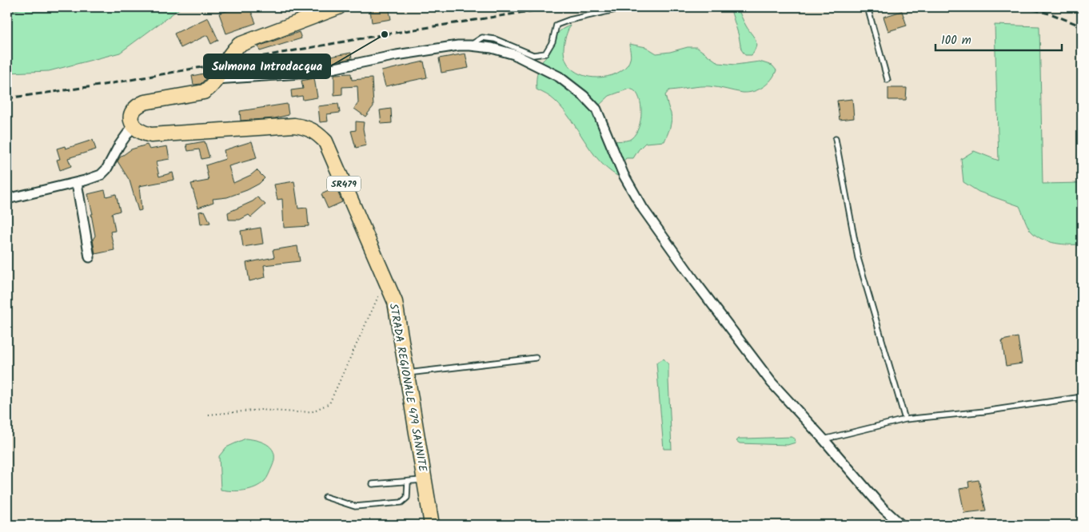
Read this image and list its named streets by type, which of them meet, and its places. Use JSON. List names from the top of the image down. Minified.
{"streets":{"main road":["SR479","STRADA REGIONALE 479 SANNITE"]},"places":["Sulmona Introdacqua"],"scale_bar":"100 m"}
